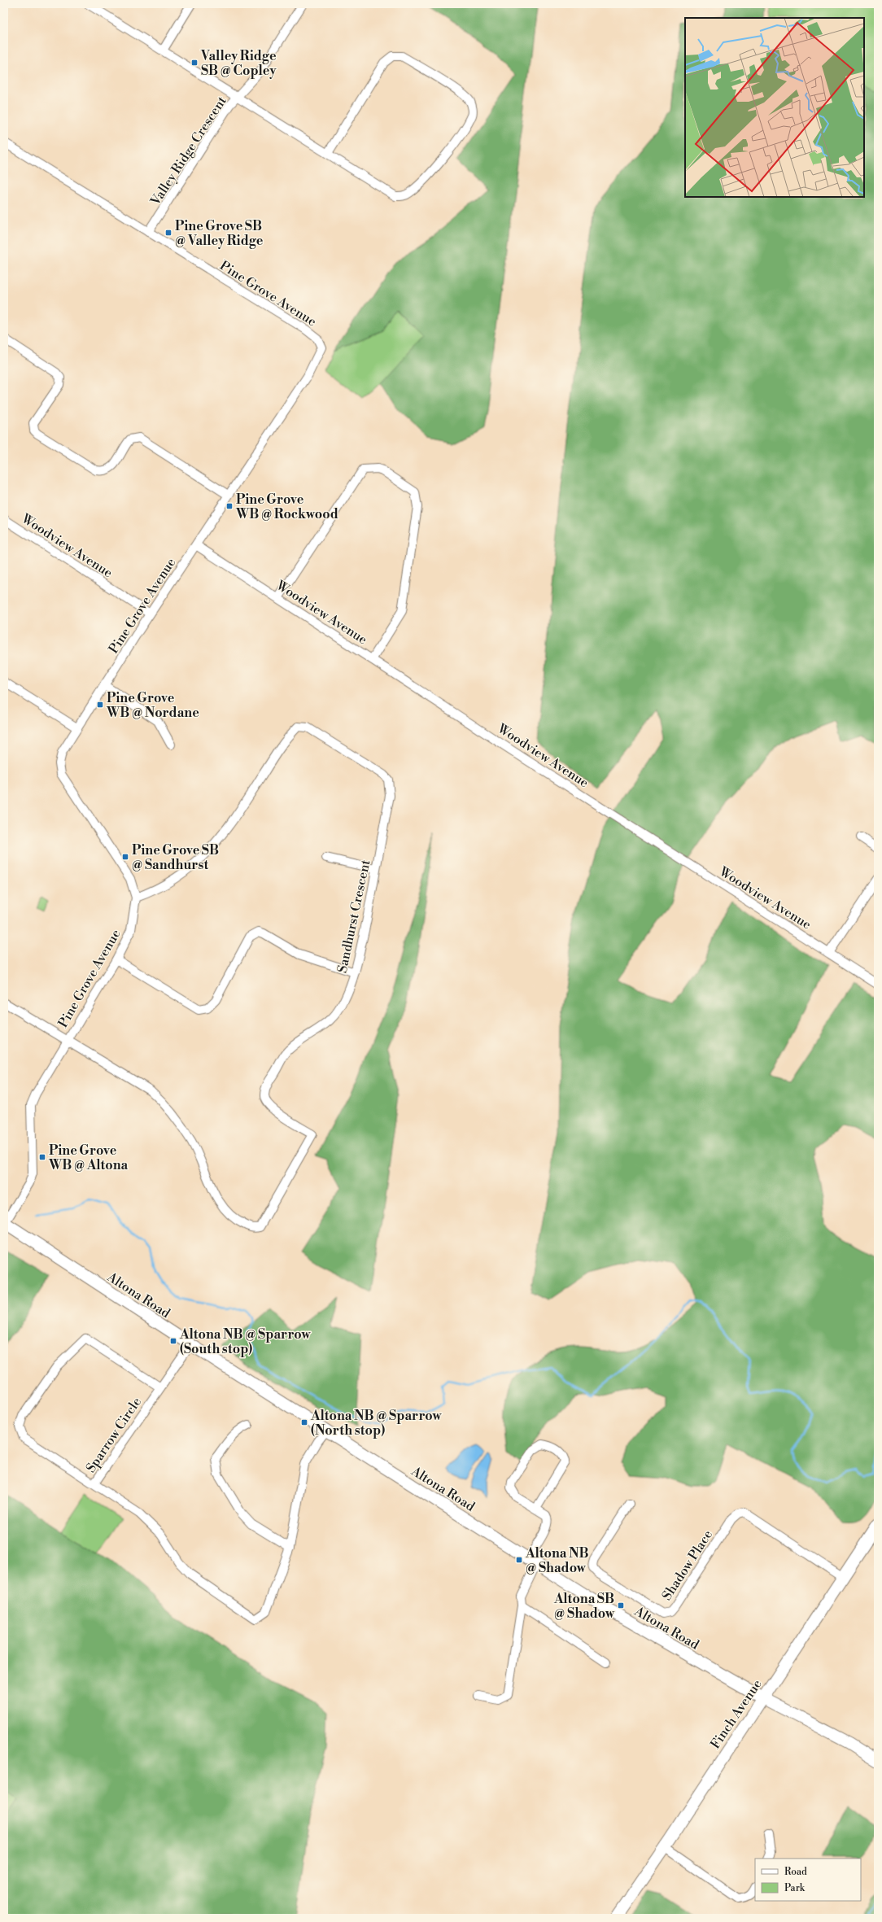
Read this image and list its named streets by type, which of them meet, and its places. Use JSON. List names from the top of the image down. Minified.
{"streets":{"main road":["Altona Road","Finch Avenue"],"street":["Valley Ridge Crescent","Pine Grove Avenue","Woodview Avenue","Sandhurst Crescent","Sparrow Circle","Shadow Place"]},"crossings":[["Valley Ridge Crescent","Pine Grove Avenue"],["Pine Grove Avenue","Woodview Avenue"],["Pine Grove Avenue","Sandhurst Crescent"],["Pine Grove Avenue","Altona Road"],["Altona Road","Sparrow Circle"],["Altona Road","Finch Avenue"],["Shadow Place","Finch Avenue"]],"places":{"transit":["Valley Ridge SB @ Copley","Pine Grove SB @ Valley Ridge","Pine Grove WB @ Rockwood","Pine Grove WB @ Nordane","Pine Grove SB @ Sandhurst","Pine Grove WB @ Altona","Altona NB @ Sparrow (South stop)","Altona NB @ Sparrow (North stop)","Altona NB @ Shadow","Altona SB @ Shadow"]},"legend":["Road","Park"]}
